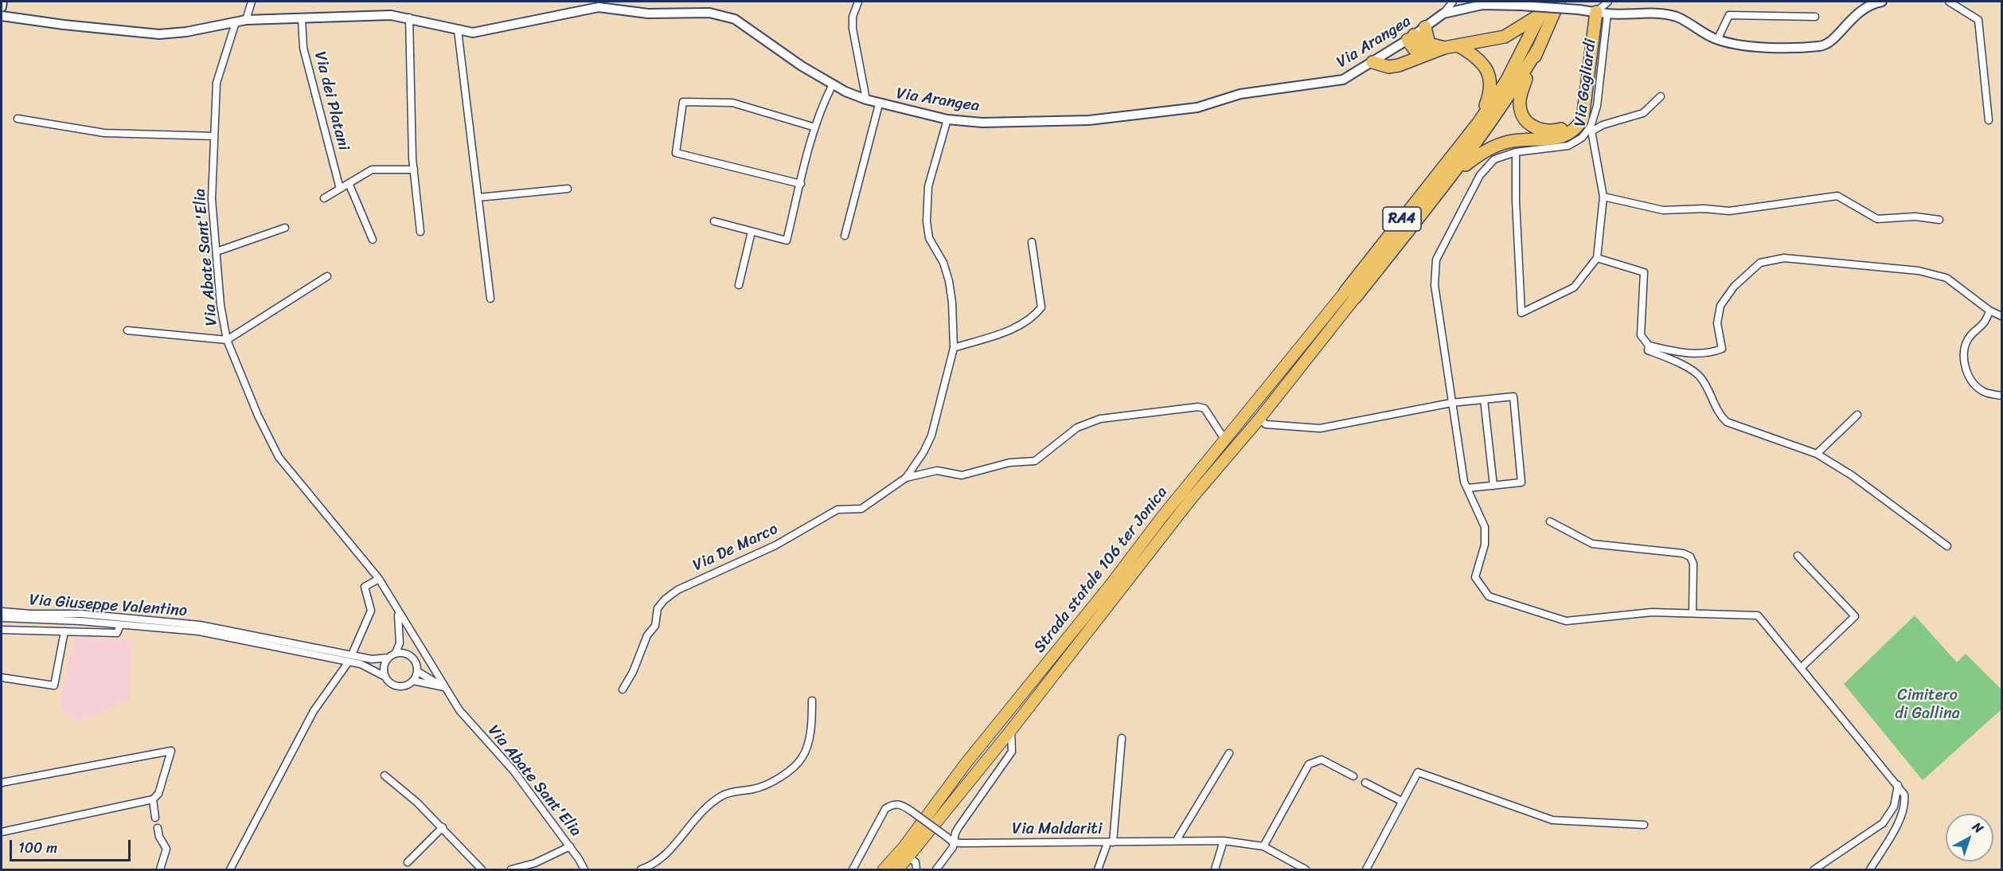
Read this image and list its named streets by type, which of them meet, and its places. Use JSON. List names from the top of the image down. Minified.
{"streets":{"highway":["RA4"],"main road":["Strada statale 106 ter Jonica"],"street":["Via Arangea","Via Gagliardi","Via dei Platani","Via Abate Sant'Elia","Via De Marco","Via Giuseppe Valentino","Via Maldariti"]},"crossings":[["Via Arangea","Via Gagliardi"],["Via Arangea","Via dei Platani"],["Via Arangea","Via Abate Sant'Elia"],["RA4","Strada statale 106 ter Jonica"],["Via Abate Sant'Elia","Via Giuseppe Valentino"]],"parks":["Cimitero di Gallina"],"scale_bar":"100 m","north":"top right"}
